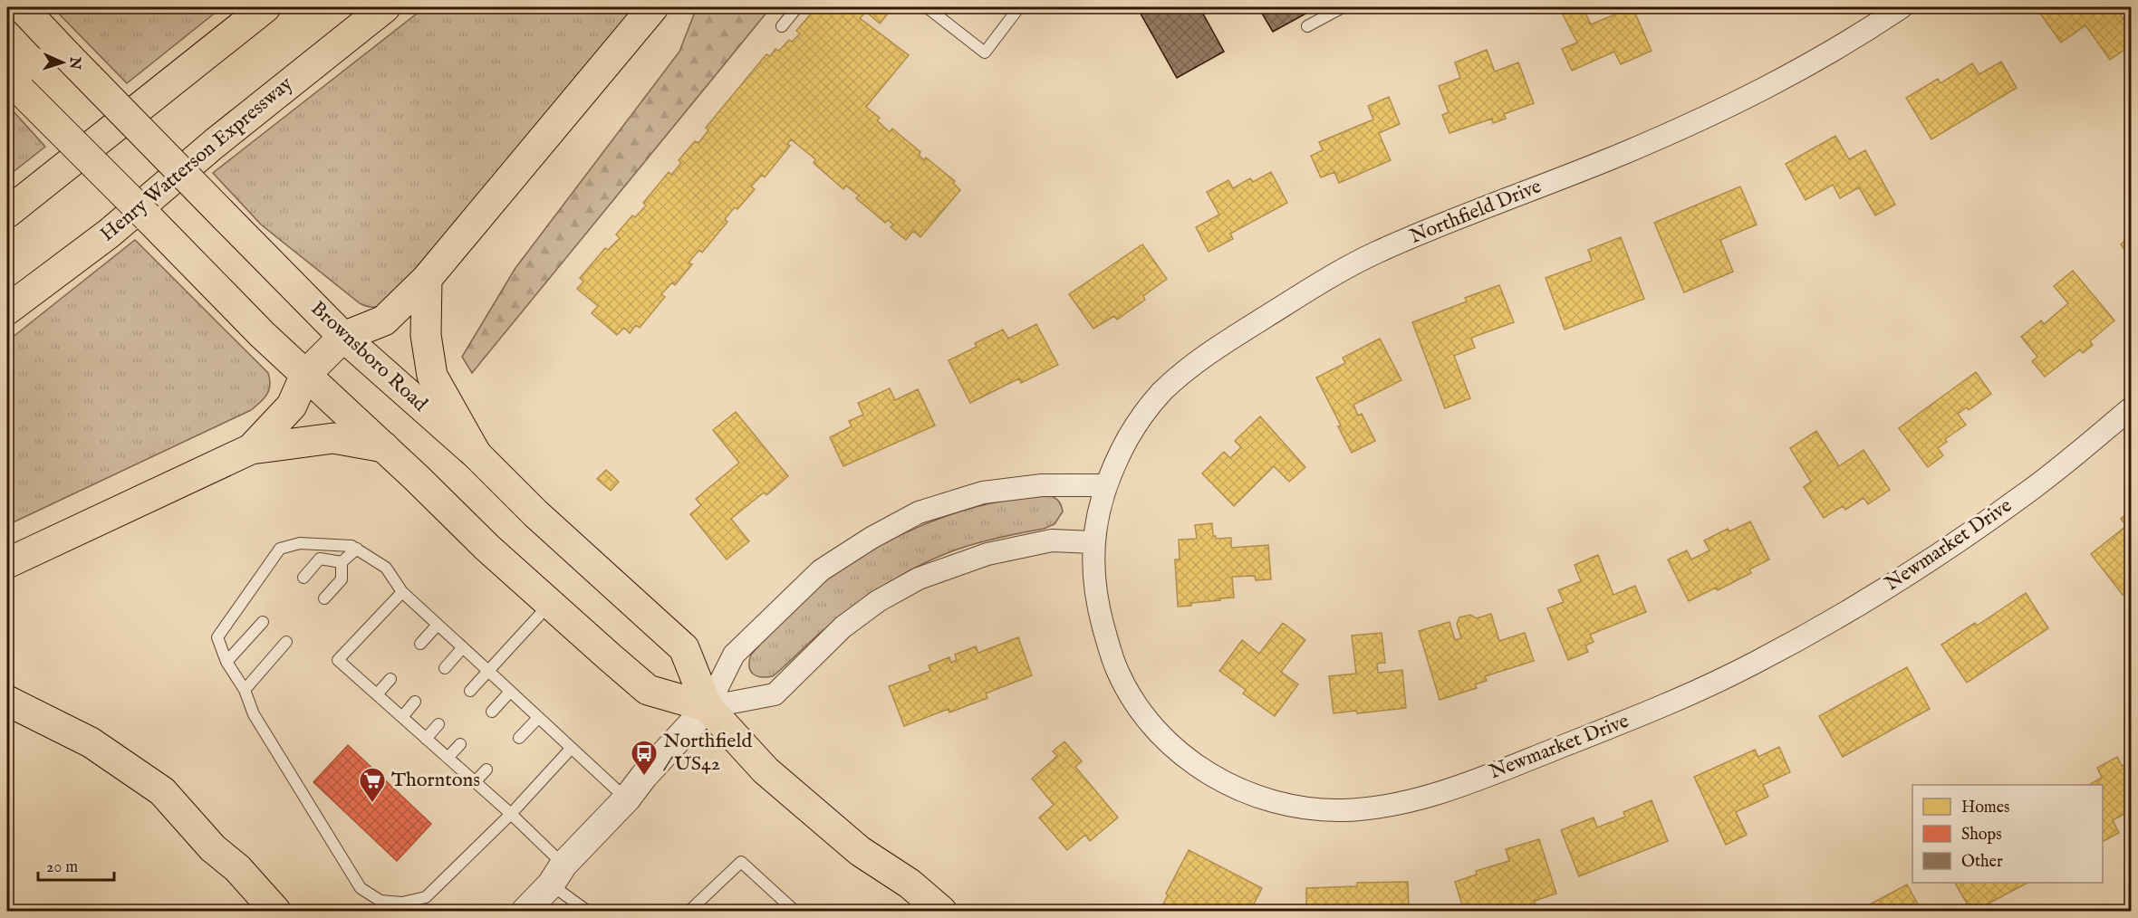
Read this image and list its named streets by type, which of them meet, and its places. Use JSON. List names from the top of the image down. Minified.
{"streets":{"main road":["Henry Watterson Expressway","Brownsboro Road"],"street":["Northfield Drive","Newmarket Drive"]},"crossings":[["Northfield Drive","Newmarket Drive"]],"places":{"bus stop":["Northfield / US42"],"supermarket":["Thorntons"]},"legend":["Homes","Shops","Other"],"scale_bar":"20 m","north":"right"}
